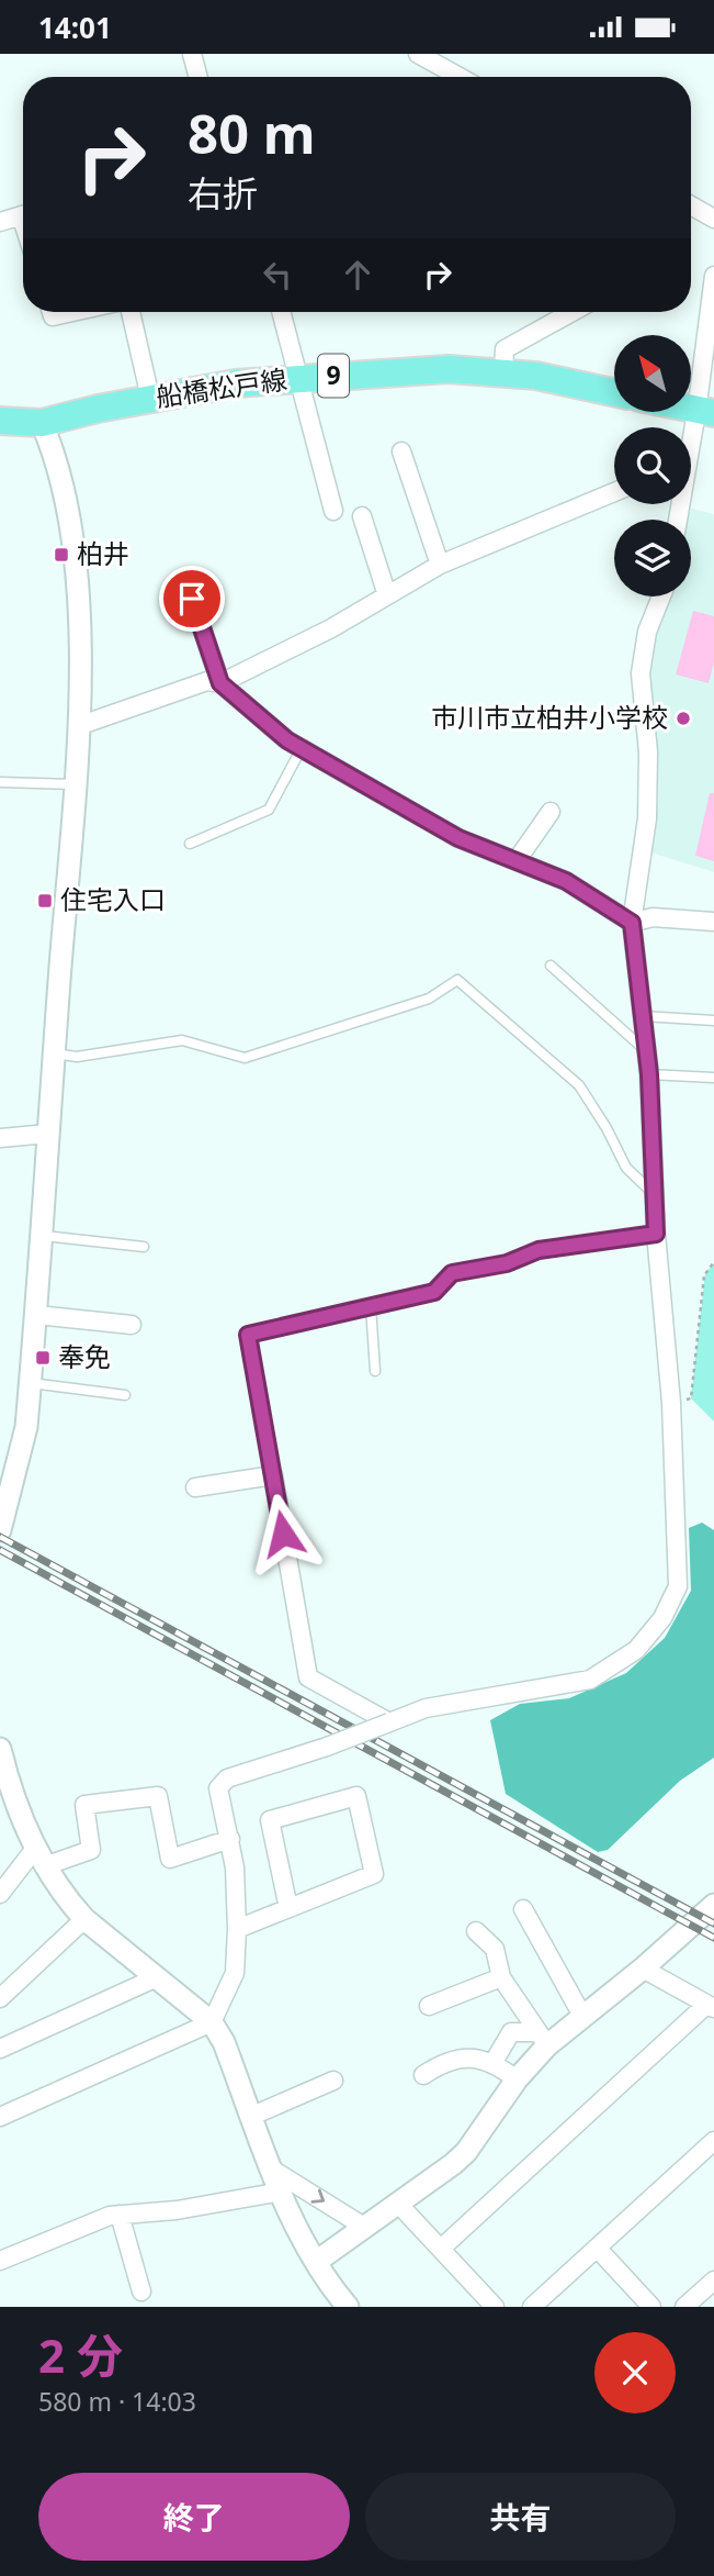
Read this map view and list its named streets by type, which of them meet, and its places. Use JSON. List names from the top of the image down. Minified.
{"streets":{"main road":["9","船橋松戸線"]},"places":{"transit":["柏井","住宅入口","奉免"],"other":["市川市立柏井小学校"]},"north":"top left","page":{"status":"14:01","turn":["80 m","右折"],"heading":["2 分","580 m · 14:03"],"buttons":["終了","共有"]}}
